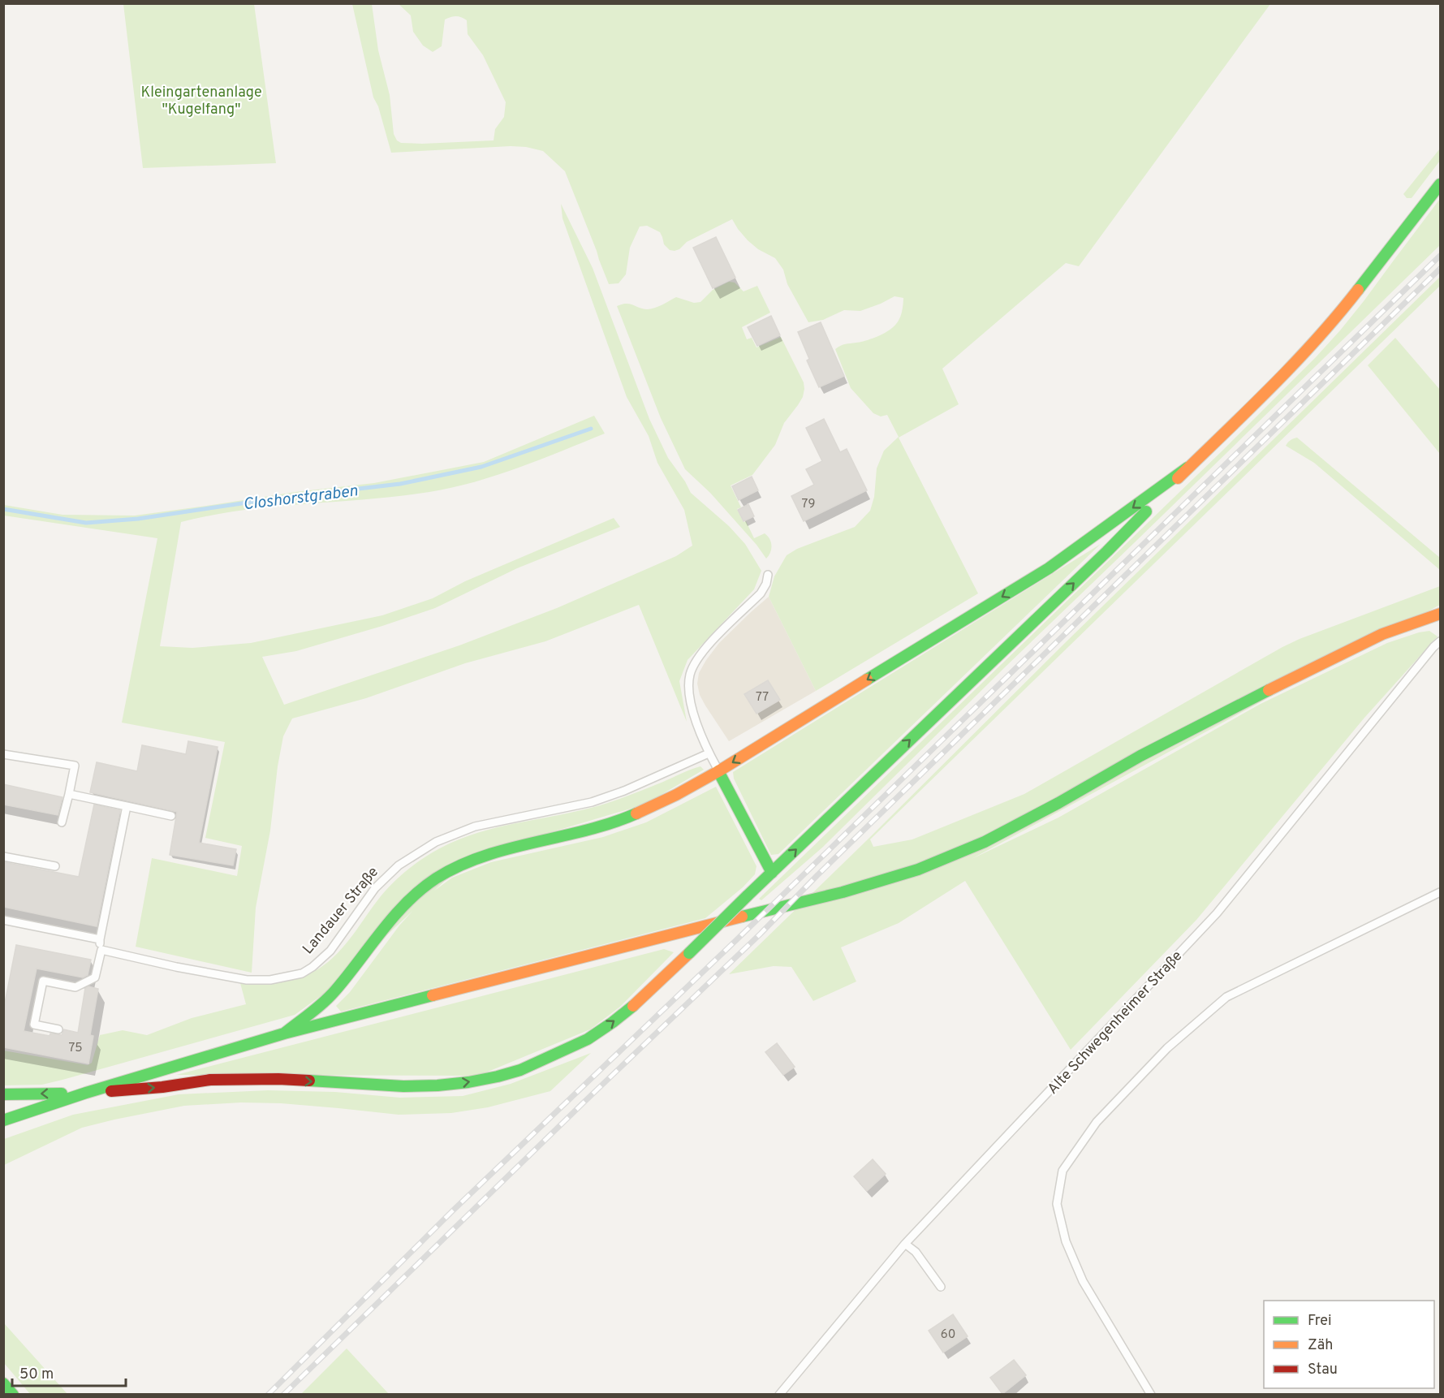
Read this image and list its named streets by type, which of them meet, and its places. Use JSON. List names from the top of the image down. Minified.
{"streets":{"lane":["Landauer Straße","Alte Schwegenheimer Straße"]},"water":["Closhorstgraben"],"parks":["Kleingartenanlage \"Kugelfang\""],"house_numbers":["79","77","75","60"],"legend":["Frei","Zäh","Stau"],"scale_bar":"50 m"}
